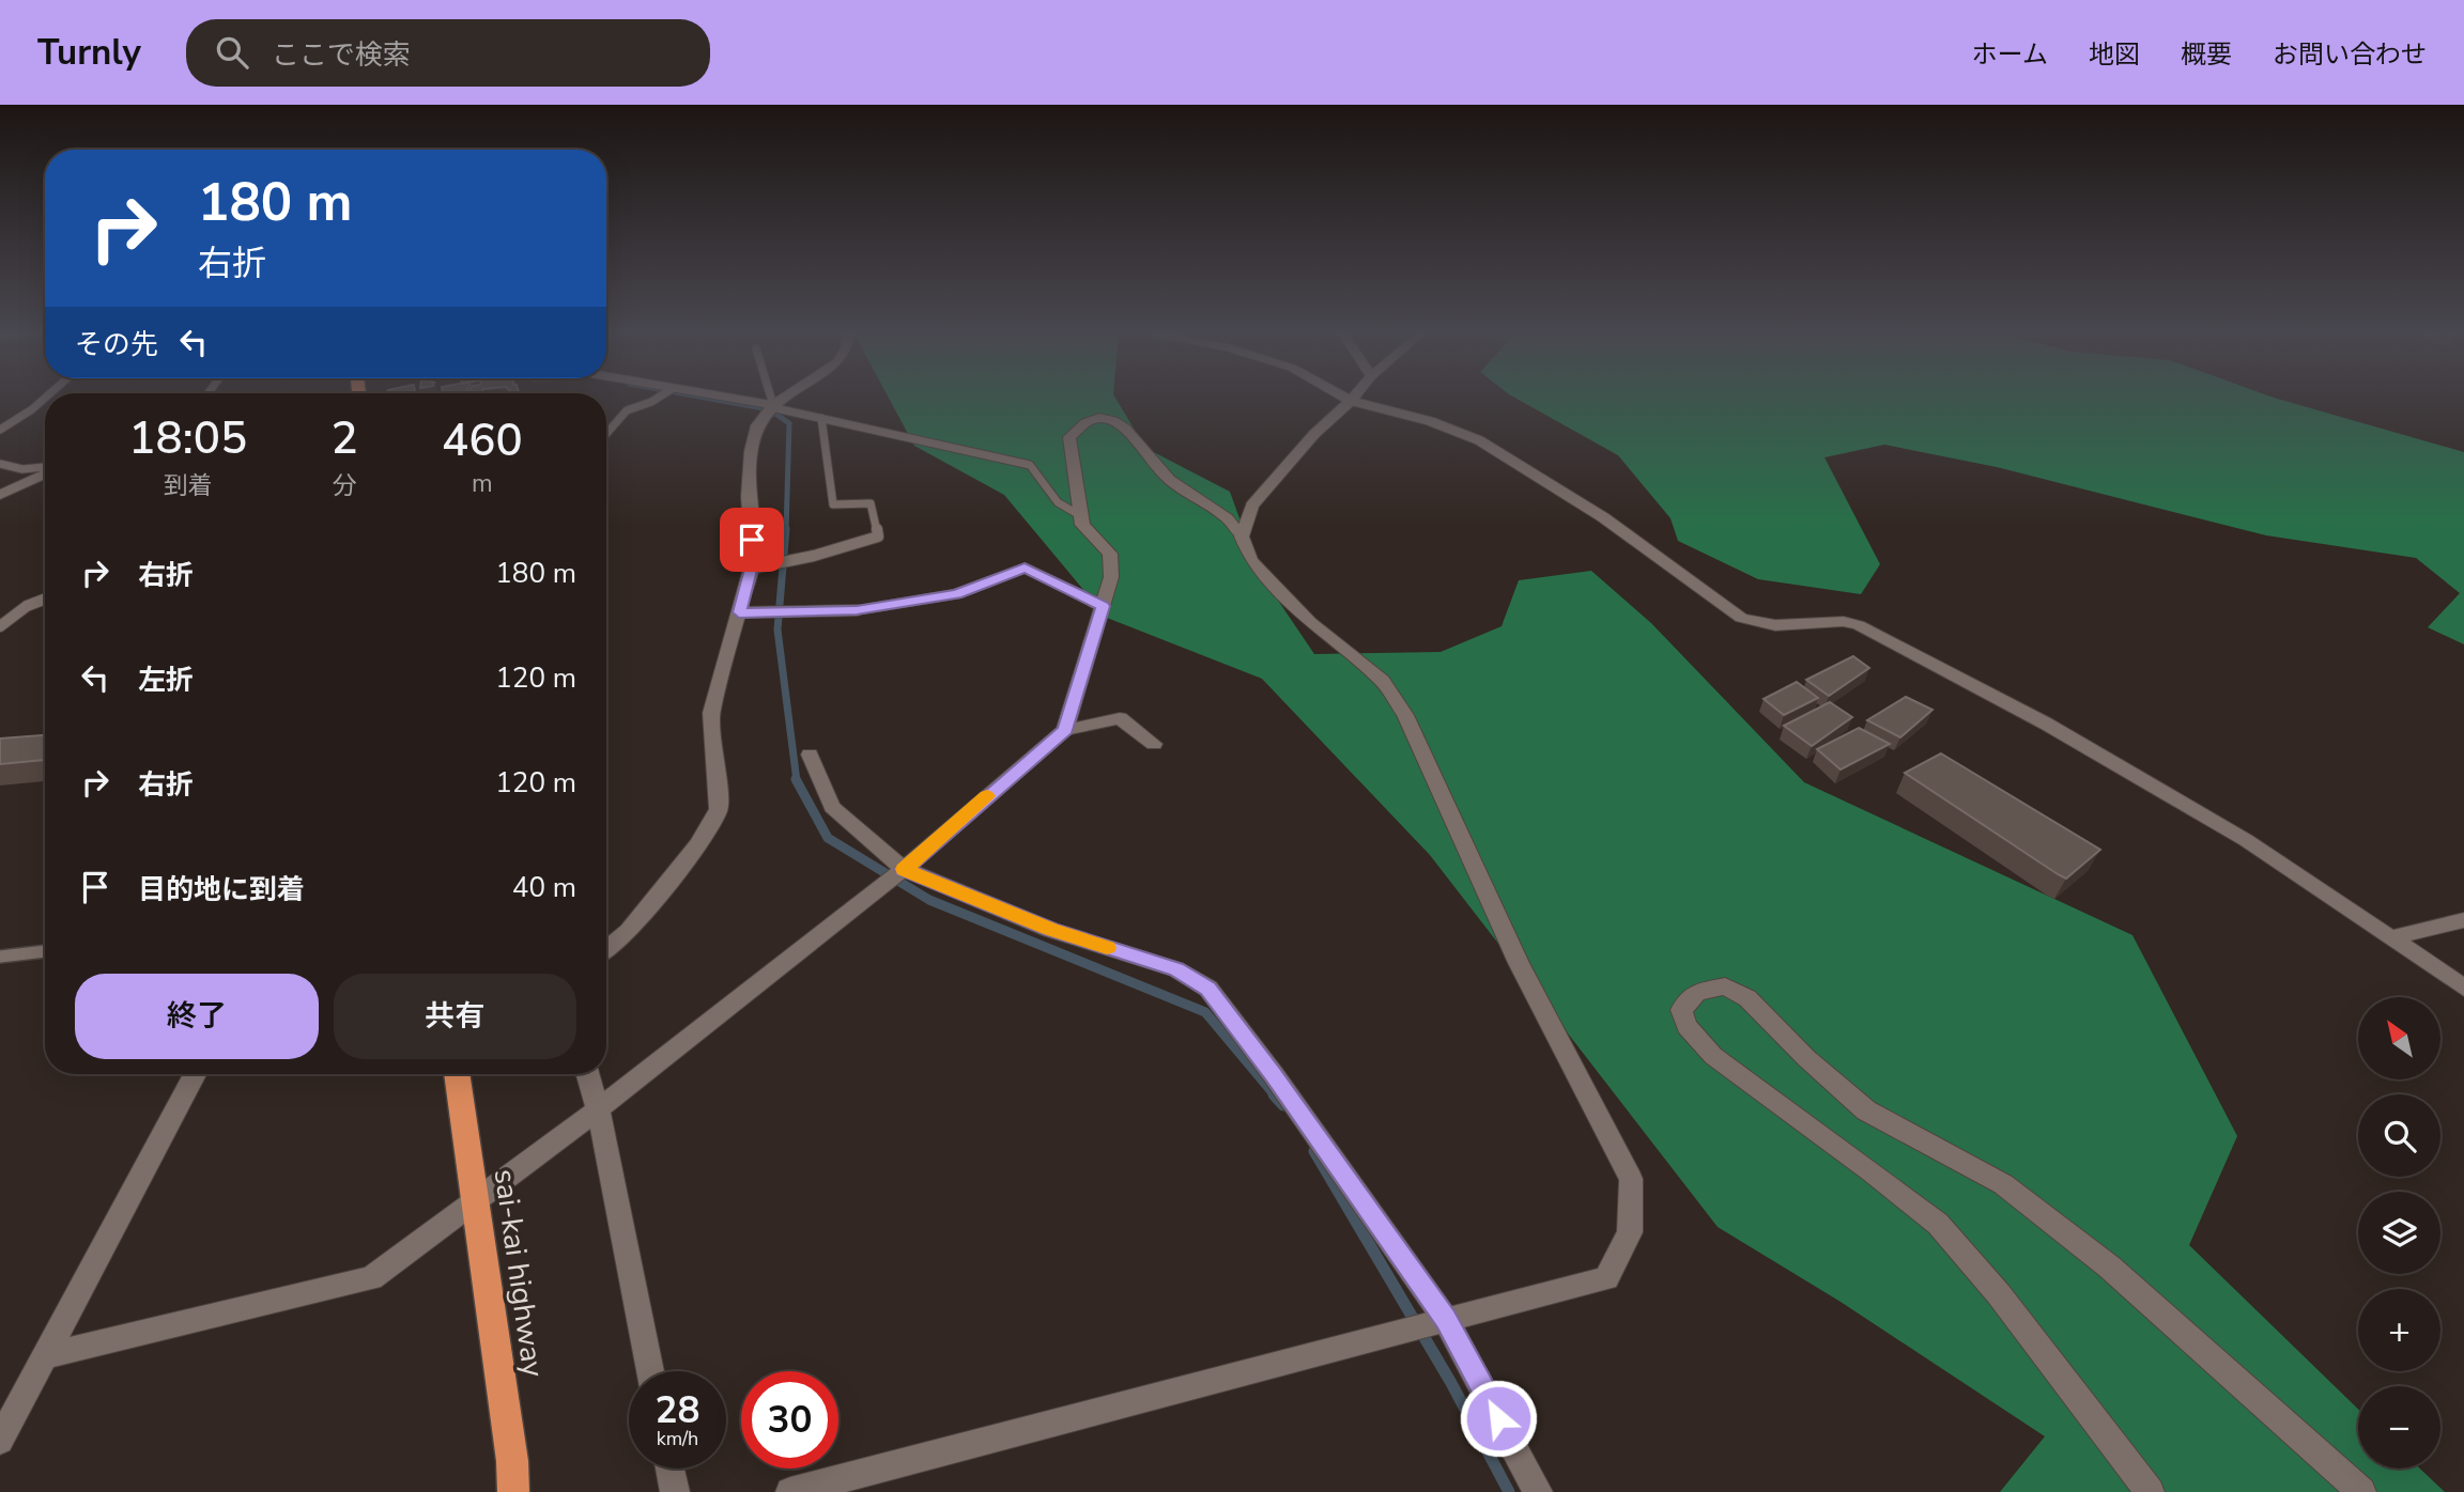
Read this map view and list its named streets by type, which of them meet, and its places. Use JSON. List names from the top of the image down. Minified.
{"streets":{"highway":["sai-kai highway"]},"north":"top left","page":{"header":"Turnly","search":"ここで検索","nav":["ホーム","地図","概要","お問い合わせ"],"turn":["180 m","右折"],"then":"その先","eta":["18:05","到着","2","分","460","m"],"list":[{"name":"右折","value":"180 m"},{"name":"左折","value":"120 m"},{"name":"右折","value":"120 m"},{"name":"目的地に到着","value":"40 m"}],"buttons":["終了","共有"],"map_buttons":["+","−"],"speed":"28 km/h","limit":"30"}}
